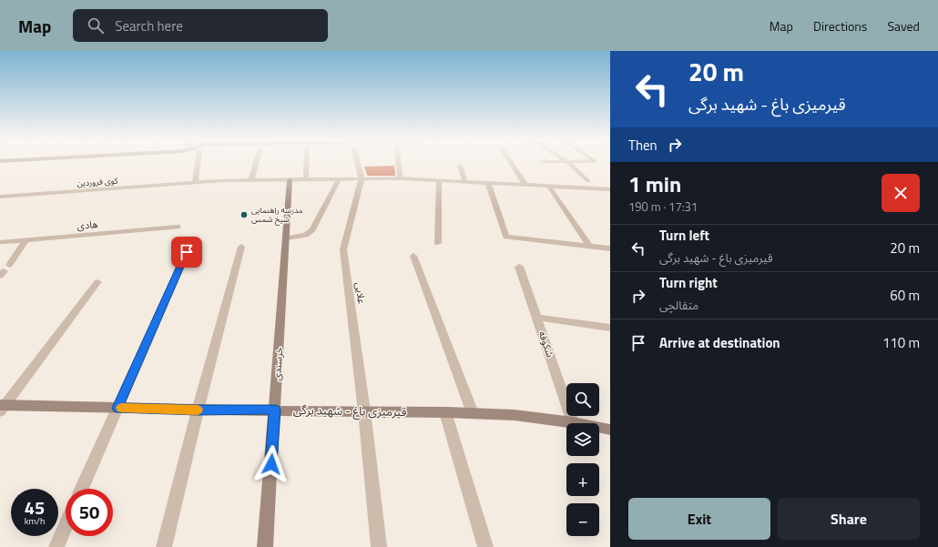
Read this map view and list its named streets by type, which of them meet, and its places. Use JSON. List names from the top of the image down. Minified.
{"streets":{"street":["کوی فروردین","هادی","علایی","شکوفه","خرسندی","قیرمیزی باغ - شهید برگی"]},"crossings":[["کوی فروردین","علایی"],["کوی فروردین","خرسندی"],["علایی","قیرمیزی باغ - شهید برگی"],["شکوفه","قیرمیزی باغ - شهید برگی"],["خرسندی","قیرمیزی باغ - شهید برگی"]],"places":["مدرسه راهنمایی شیخ شمس"],"page":{"header":"Map","search":"Search here","nav":["Map","Directions","Saved"],"turn":["20 m","قیرمیزی باغ - شهید برگی"],"then":"Then","heading":["1 min","190 m · 17:31"],"list":[{"name":"Turn left","note":"قیرمیزی باغ - شهید برگی","value":"20 m"},{"name":"Turn right","note":"متقالچی","value":"60 m"},{"name":"Arrive at destination","value":"110 m"}],"map_buttons":["+","−"],"speed":"45 km/h","limit":"50","buttons":["Exit","Share"]}}
